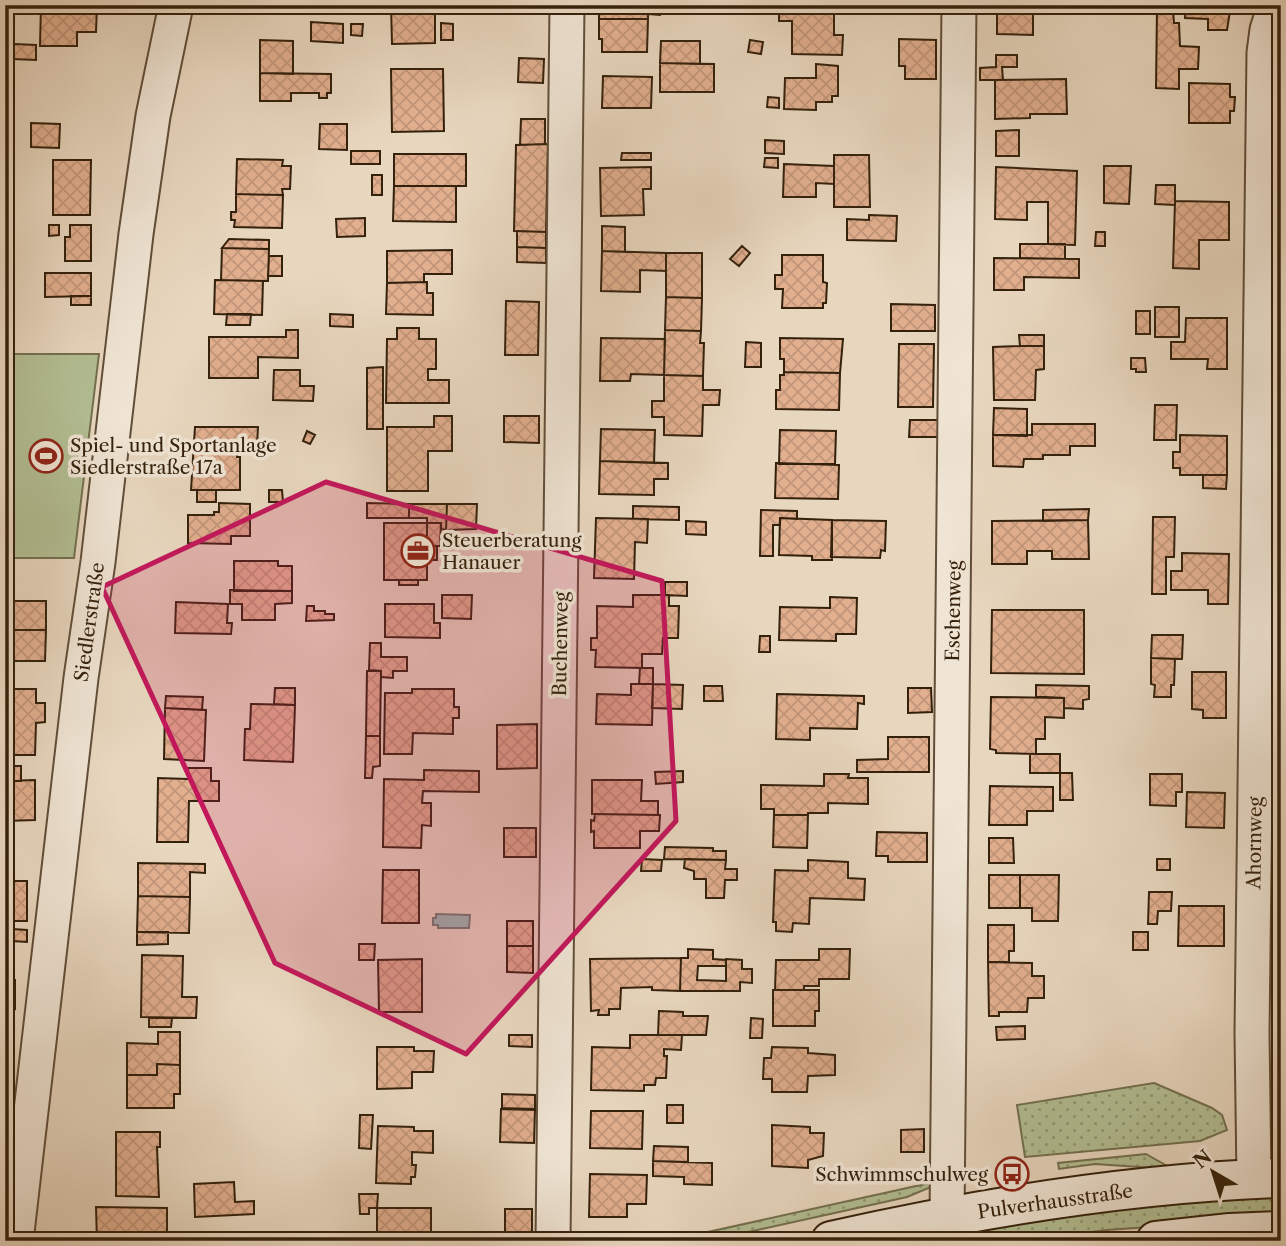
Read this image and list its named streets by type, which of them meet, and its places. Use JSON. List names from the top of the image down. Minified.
{"streets":{"main road":["Pulverhausstraße"],"street":["Eschenweg","Siedlerstraße","Buchenweg","Ahornweg"]},"crossings":[["Eschenweg","Pulverhausstraße"],["Ahornweg","Pulverhausstraße"]],"places":{"sports":["Spiel- und Sportanlage Siedlerstraße 17a"],"office":["Steuerberatung Hanauer"],"bus stop":["Schwimmschulweg"]},"north":"top left"}
